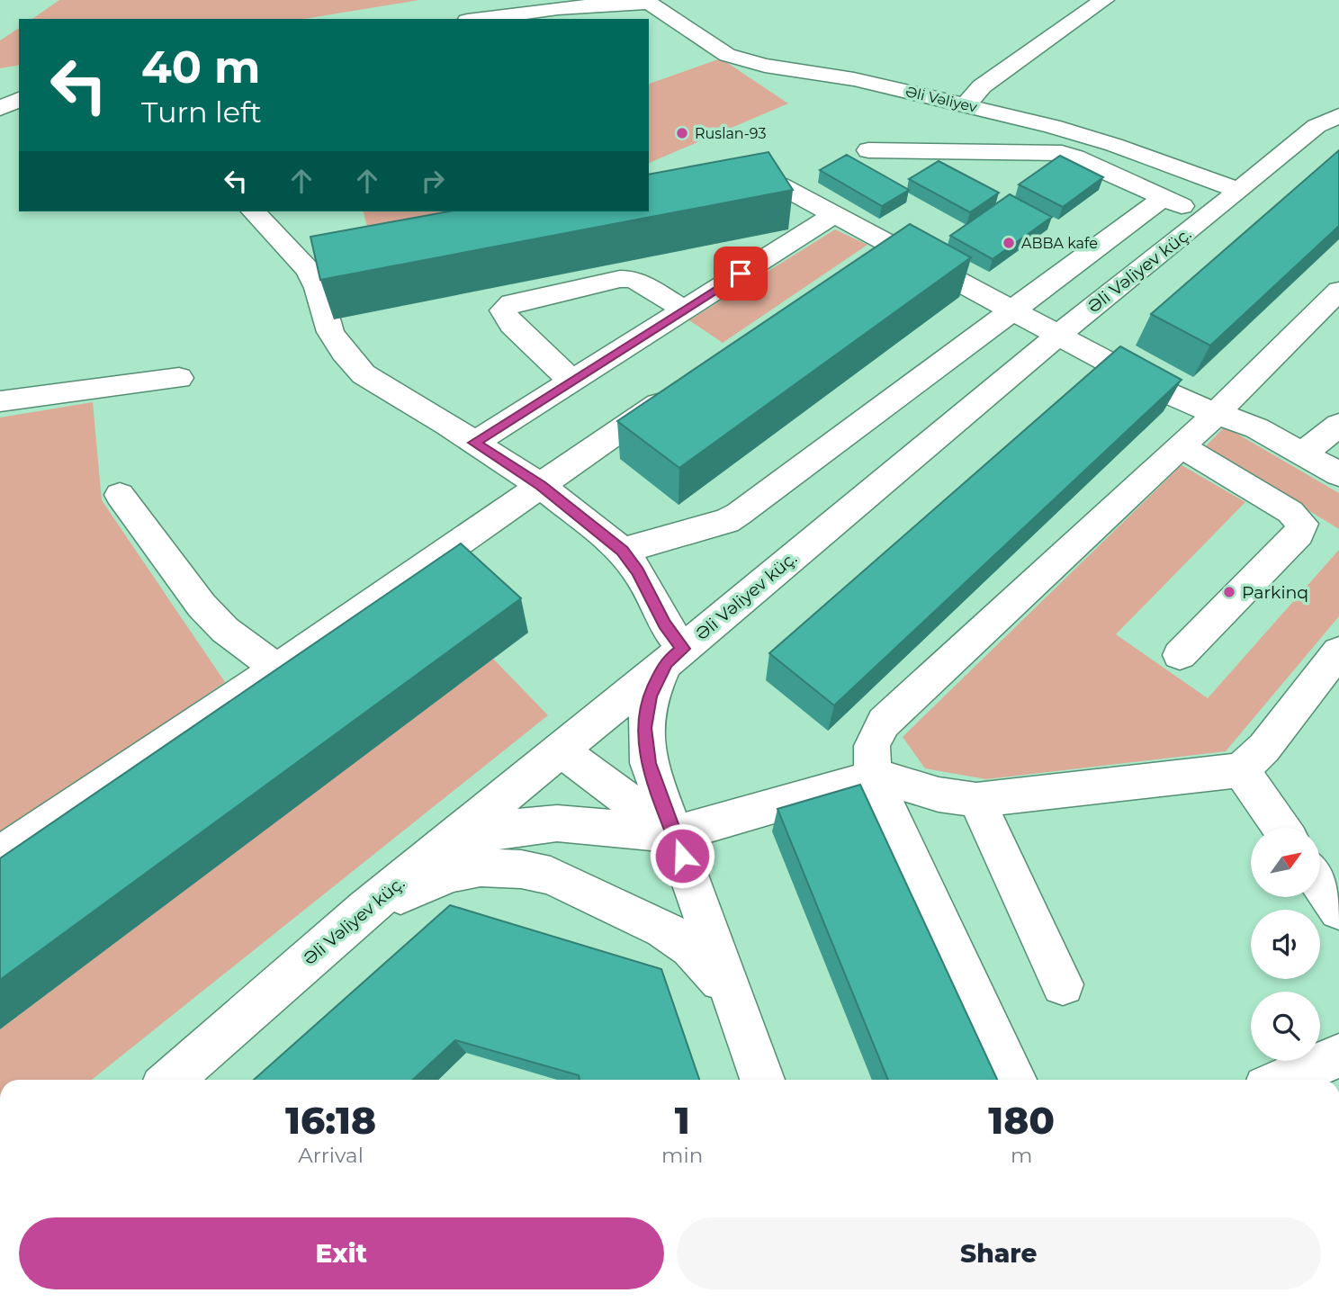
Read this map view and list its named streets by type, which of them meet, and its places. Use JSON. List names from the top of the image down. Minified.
{"streets":{"street":["Əli Vəliyev","Əli Vəliyev küç."]},"crossings":[["Əli Vəliyev","Əli Vəliyev küç."]],"places":["Ruslan-93","ABBA kafe","Parkinq"],"north":"top right","page":{"turn":["40 m","Turn left"],"eta":["16:18","Arrival","1","min","180","m"],"buttons":["Exit","Share"]}}
